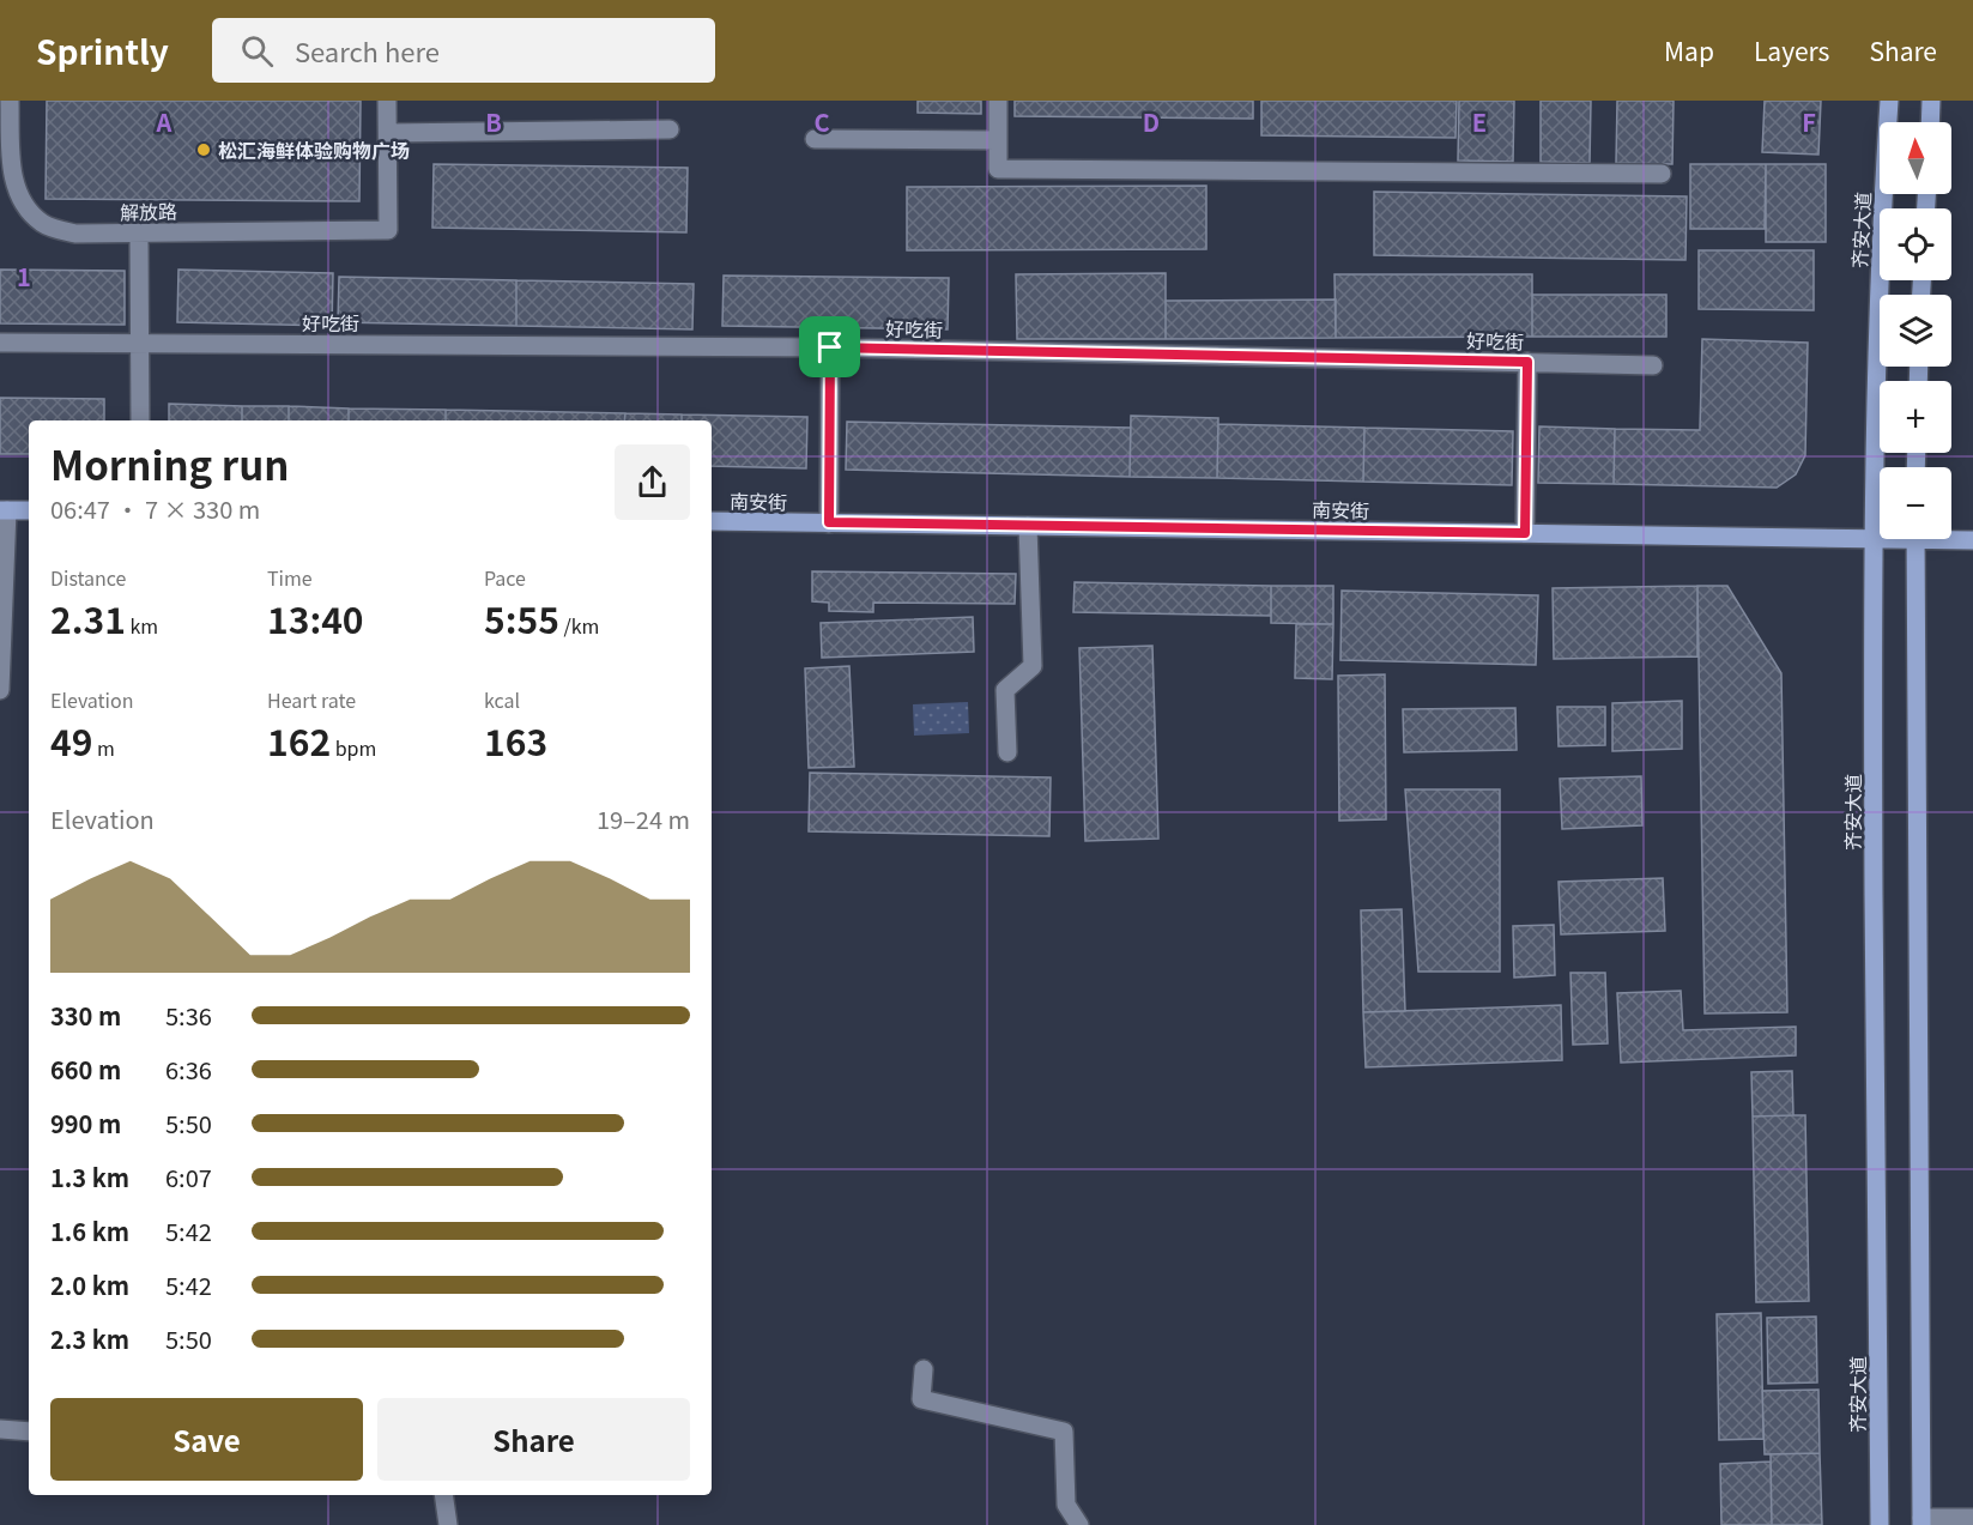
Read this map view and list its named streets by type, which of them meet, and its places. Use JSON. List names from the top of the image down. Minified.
{"streets":{"main road":["齐安大道","南安街"],"street":["解放路","好吃街"]},"crossings":[["齐安大道","南安街"]],"places":["松汇海鲜体验购物广场"],"north":"top","page":{"header":"Sprintly","search":"Search here","nav":["Map","Layers","Share"],"map_buttons":["+","−"],"heading":["Morning run","06:47 · 7 × 330 m"],"stats":[["Distance","2.31 km"],["Time","13:40"],["Pace","5:55 /km"],["Elevation","49 m"],["Heart rate","162 bpm"],["kcal","163"]],"chart":["Elevation","19–24 m"],"list":[{"name":"330 m","note":"5:36"},{"name":"660 m","note":"6:36"},{"name":"990 m","note":"5:50"},{"name":"1.3 km","note":"6:07"},{"name":"1.6 km","note":"5:42"},{"name":"2.0 km","note":"5:42"},{"name":"2.3 km","note":"5:50"}],"buttons":["Save","Share"]},"grid":{"columns":["A","B","C","D","E","F"],"rows":["1"]}}
